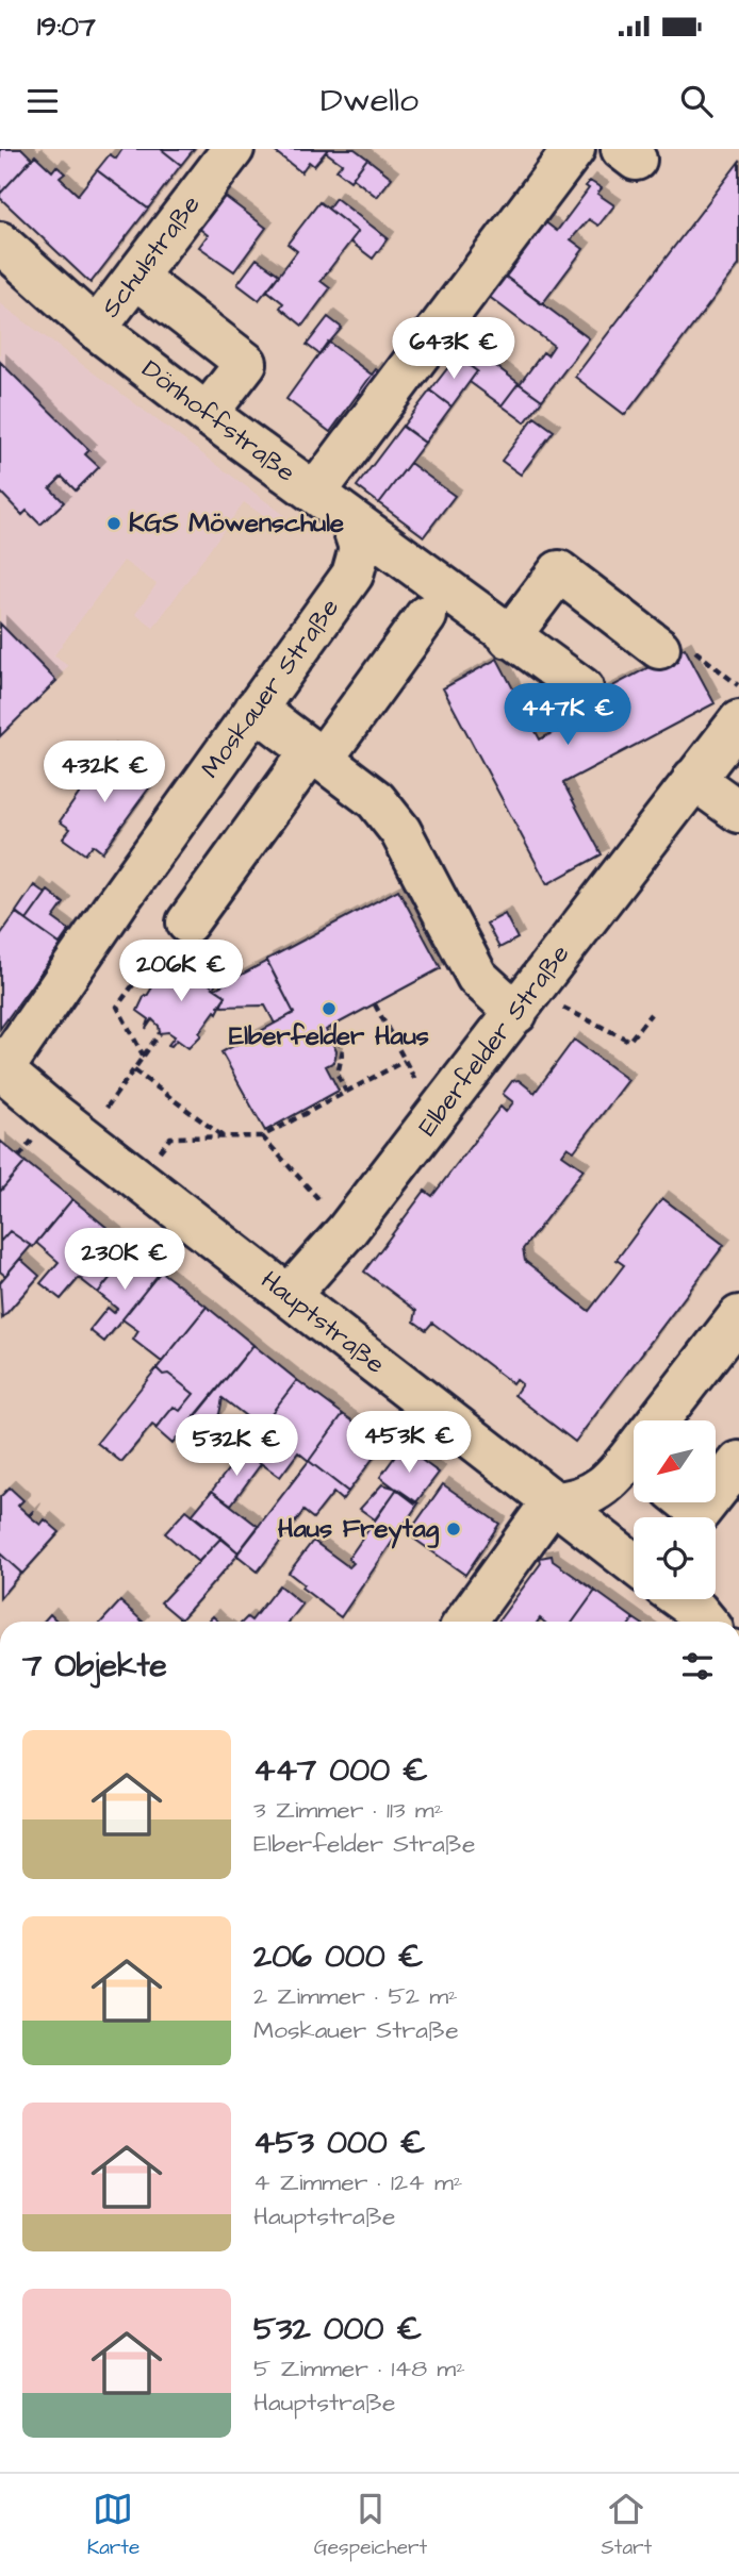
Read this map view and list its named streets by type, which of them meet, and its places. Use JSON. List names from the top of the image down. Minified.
{"streets":{"street":["Schulstraße","Dönhoffstraße","Moskauer Straße","Elberfelder Straße","Hauptstraße"]},"crossings":[["Schulstraße","Dönhoffstraße"],["Dönhoffstraße","Moskauer Straße"],["Moskauer Straße","Hauptstraße"],["Elberfelder Straße","Hauptstraße"]],"places":["KGS Möwenschule","Elberfelder Haus","Haus Freytag"],"north":"bottom left","page":{"status":"19:07","header":"Dwello","price":["643K €","447K €","432K €","206K €","230K €","453K €","532K €"],"heading":"7 Objekte","list":[{"name":"447 000 €","note":"3 Zimmer · 113 m² · Elberfelder Straße"},{"name":"206 000 €","note":"2 Zimmer · 52 m² · Moskauer Straße"},{"name":"453 000 €","note":"4 Zimmer · 124 m² · Hauptstraße"},{"name":"532 000 €","note":"5 Zimmer · 148 m² · Hauptstraße"}],"tabs":["Karte","Gespeichert","Start"]}}
